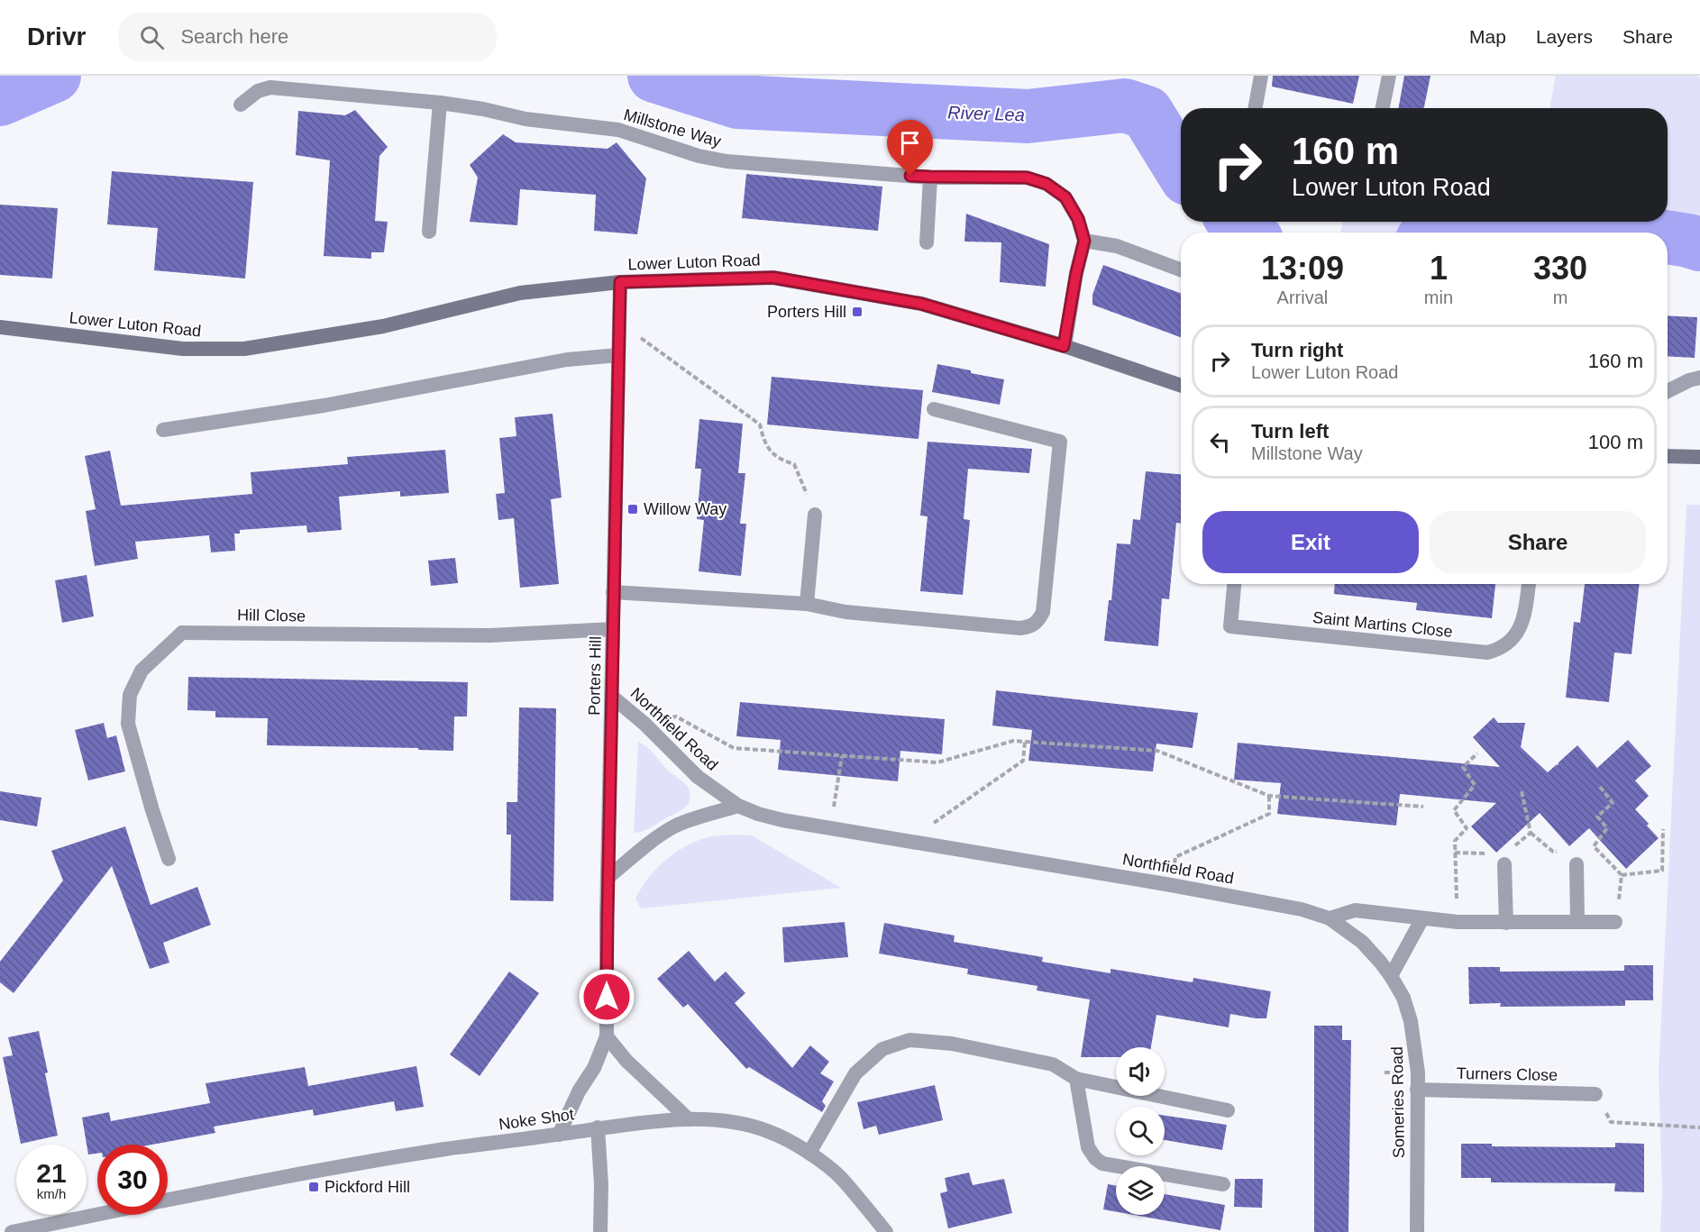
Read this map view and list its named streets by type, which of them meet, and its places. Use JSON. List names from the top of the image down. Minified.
{"streets":{"main road":["Lower Luton Road"],"street":["Millstone Way","Hill Close","Saint Martins Close","Porters Hill","Northfield Road","Turners Close","Someries Road","Noke Shot"]},"crossings":[["Lower Luton Road","Porters Hill"],["Hill Close","Porters Hill"],["Porters Hill","Northfield Road"],["Porters Hill","Noke Shot"],["Northfield Road","Someries Road"],["Turners Close","Someries Road"]],"water":["River Lea"],"places":{"transit":["Porters Hill","Willow Way","Pickford Hill"]},"page":{"header":"Drivr","search":"Search here","nav":["Map","Layers","Share"],"turn":["160 m","Lower Luton Road"],"eta":["13:09","Arrival","1","min","330","m"],"list":[{"name":"Turn right","note":"Lower Luton Road","value":"160 m"},{"name":"Turn left","note":"Millstone Way","value":"100 m"}],"buttons":["Exit","Share"],"speed":"21 km/h","limit":"30"}}
